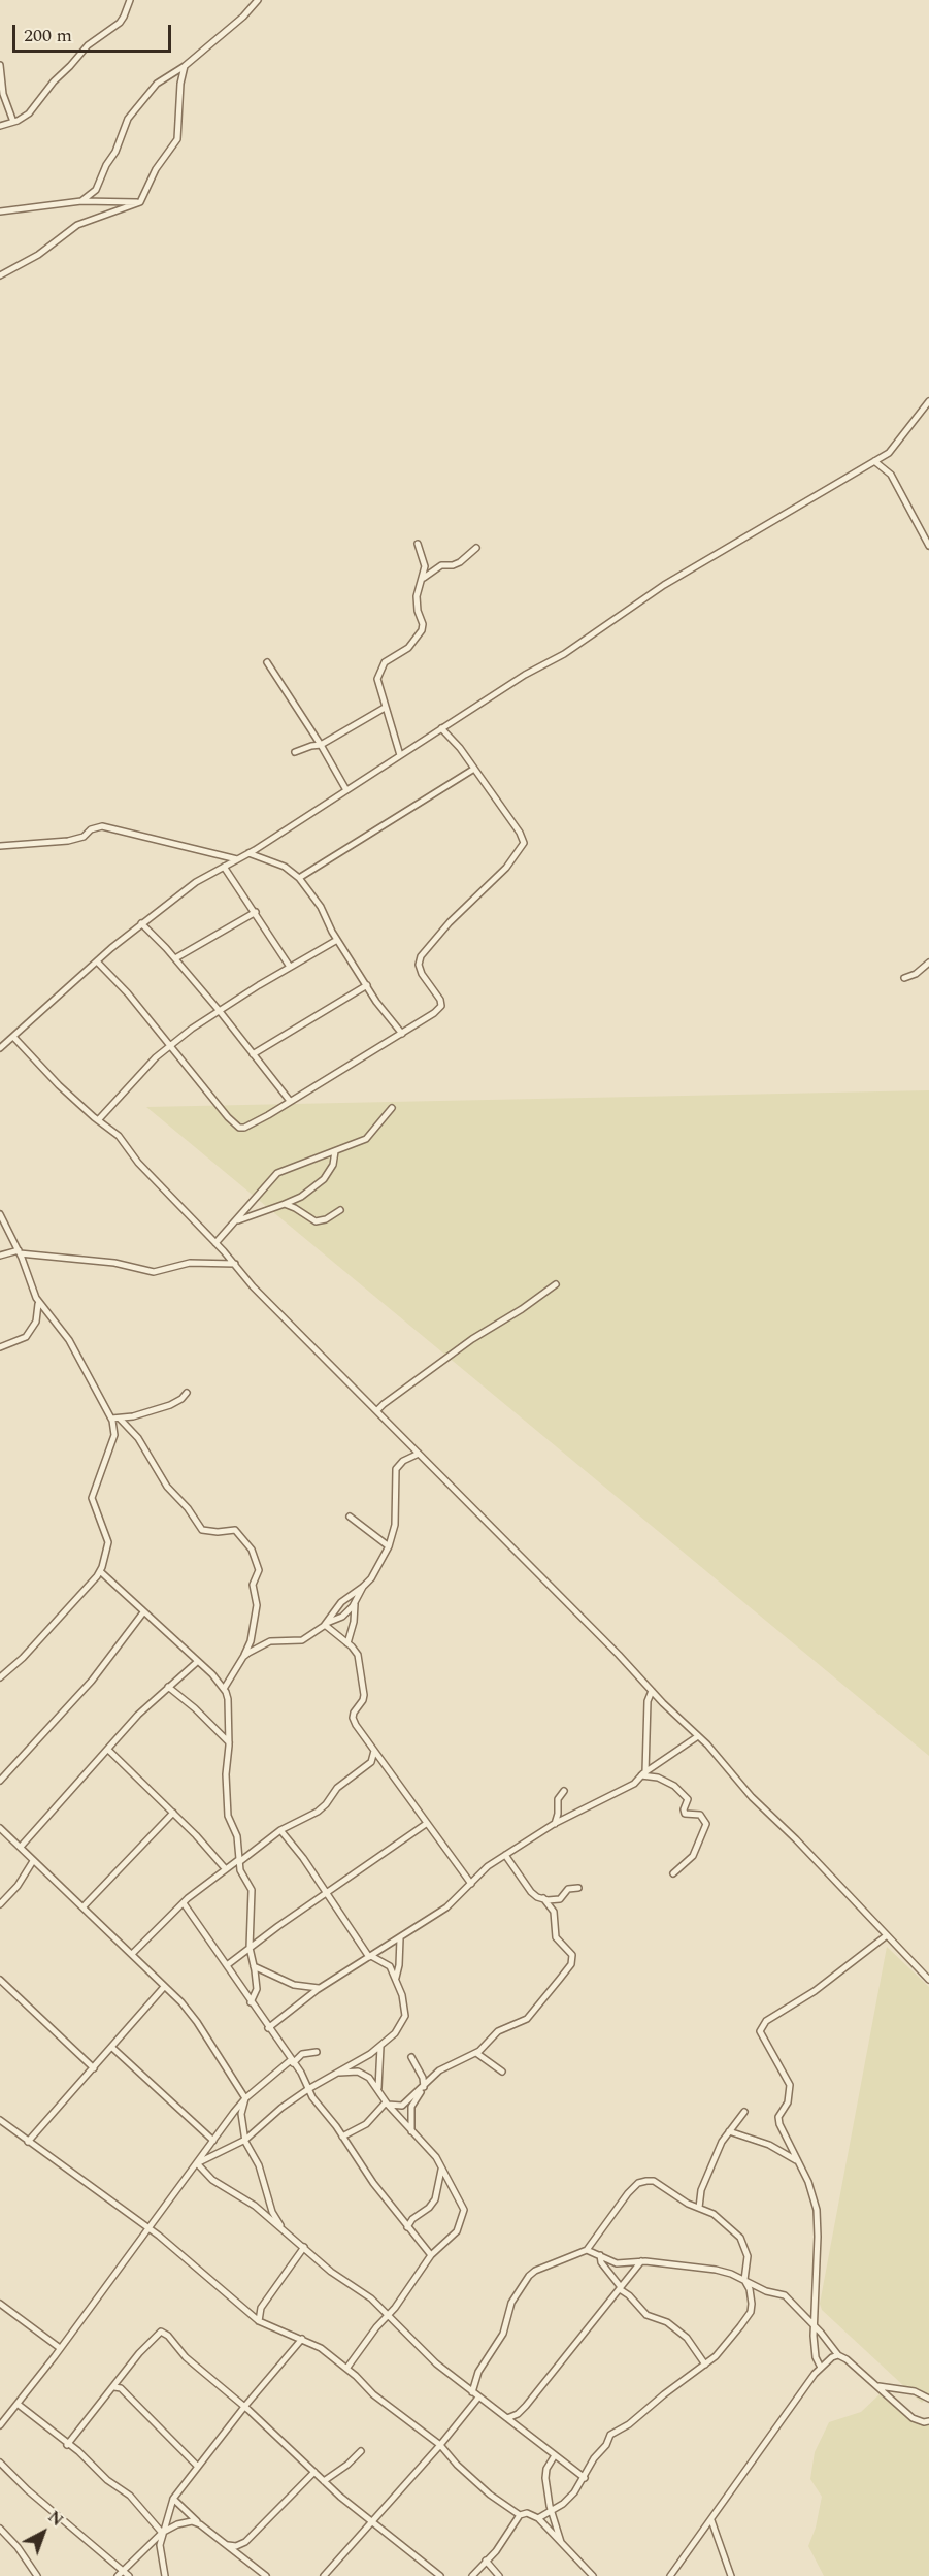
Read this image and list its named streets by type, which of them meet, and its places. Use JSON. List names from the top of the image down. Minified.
{"scale_bar":"200 m","north":"top right"}
